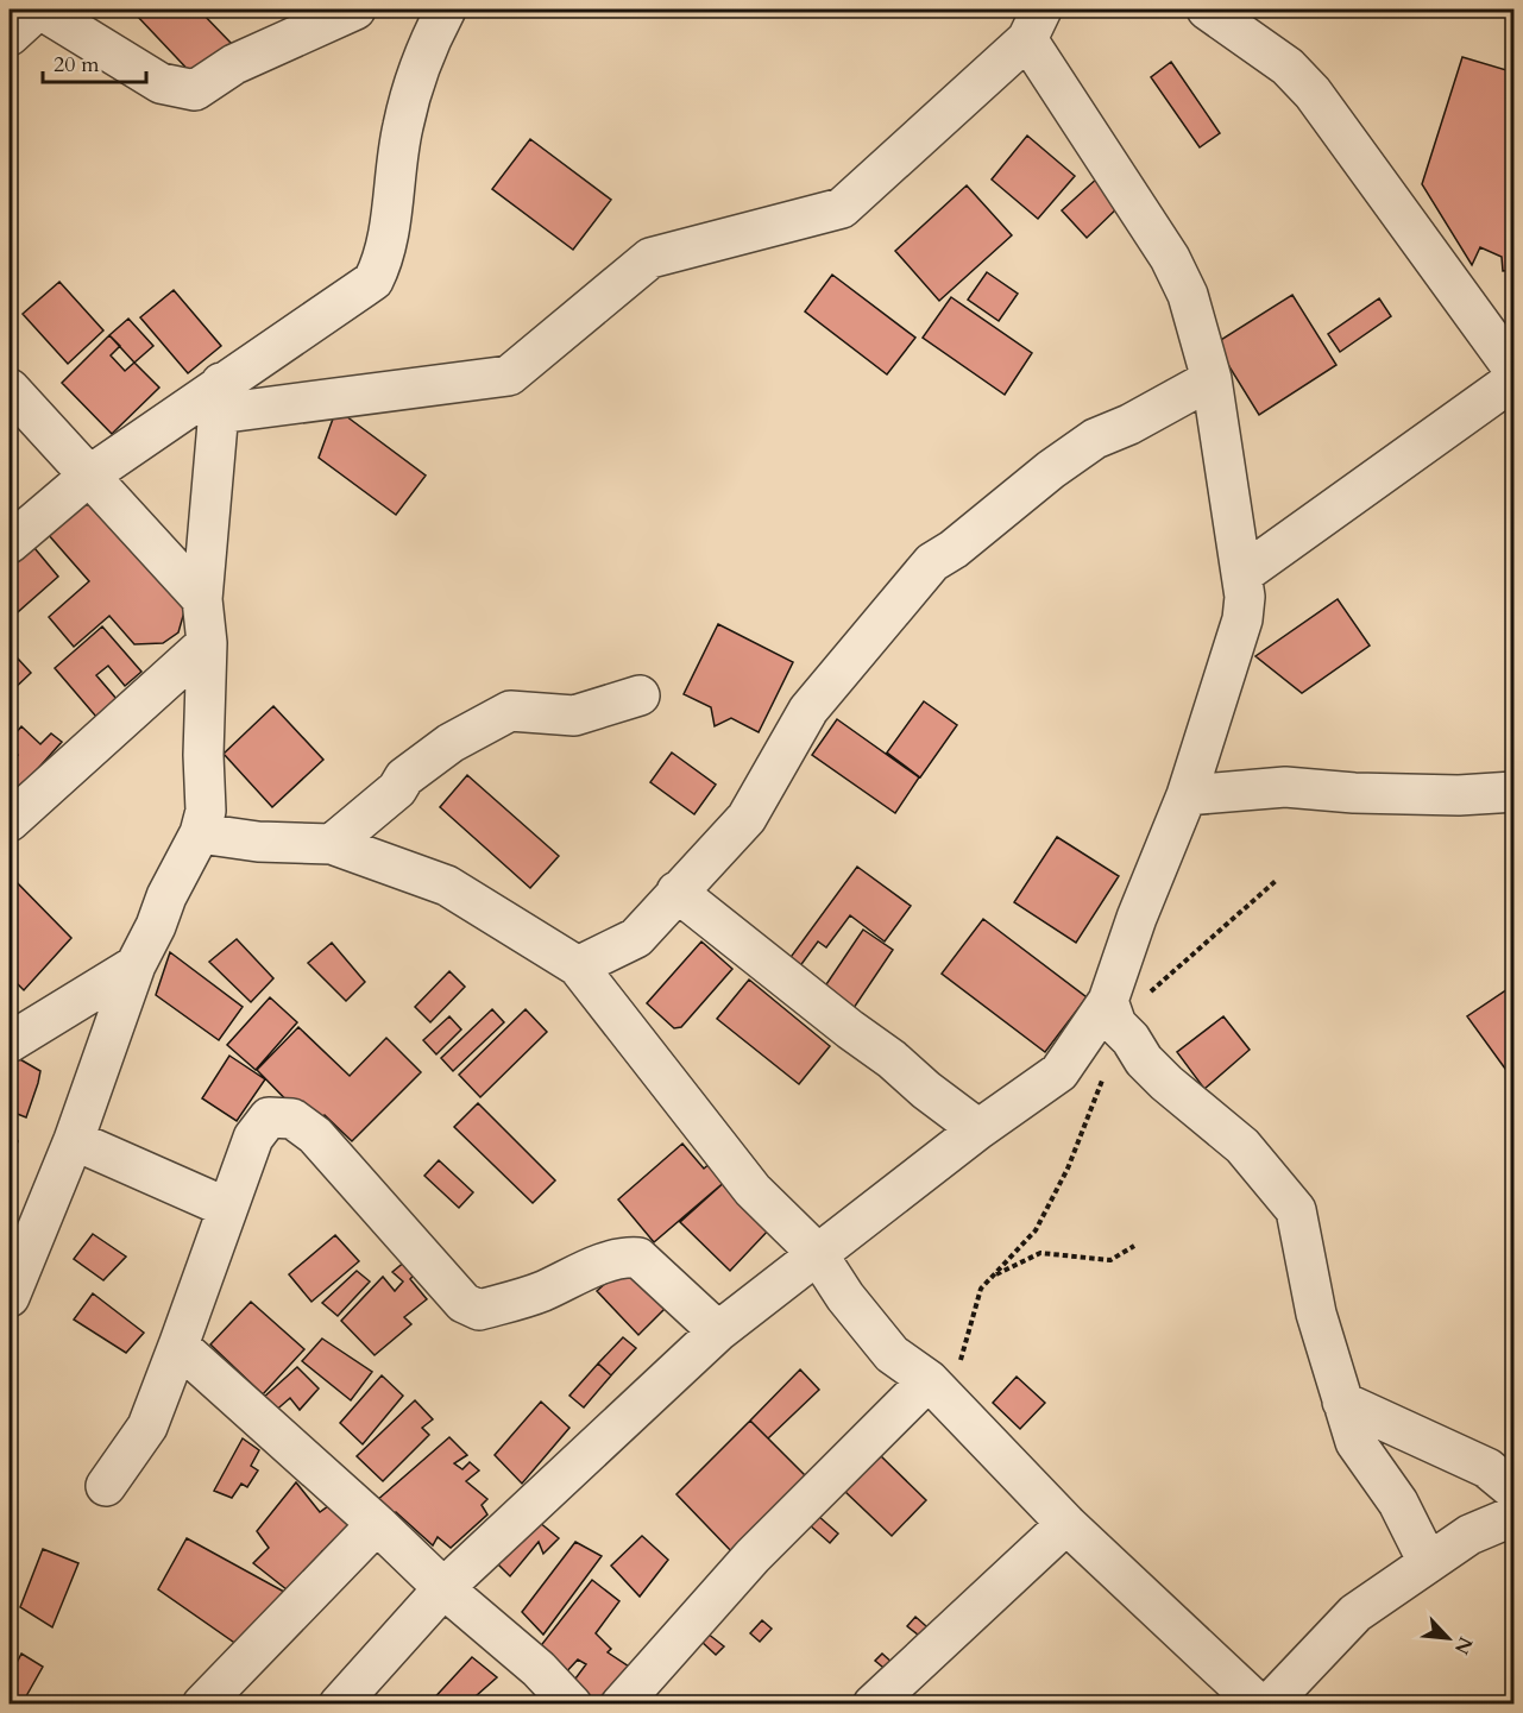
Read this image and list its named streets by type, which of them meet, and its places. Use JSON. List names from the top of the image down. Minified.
{"scale_bar":"20 m","north":"bottom right"}
